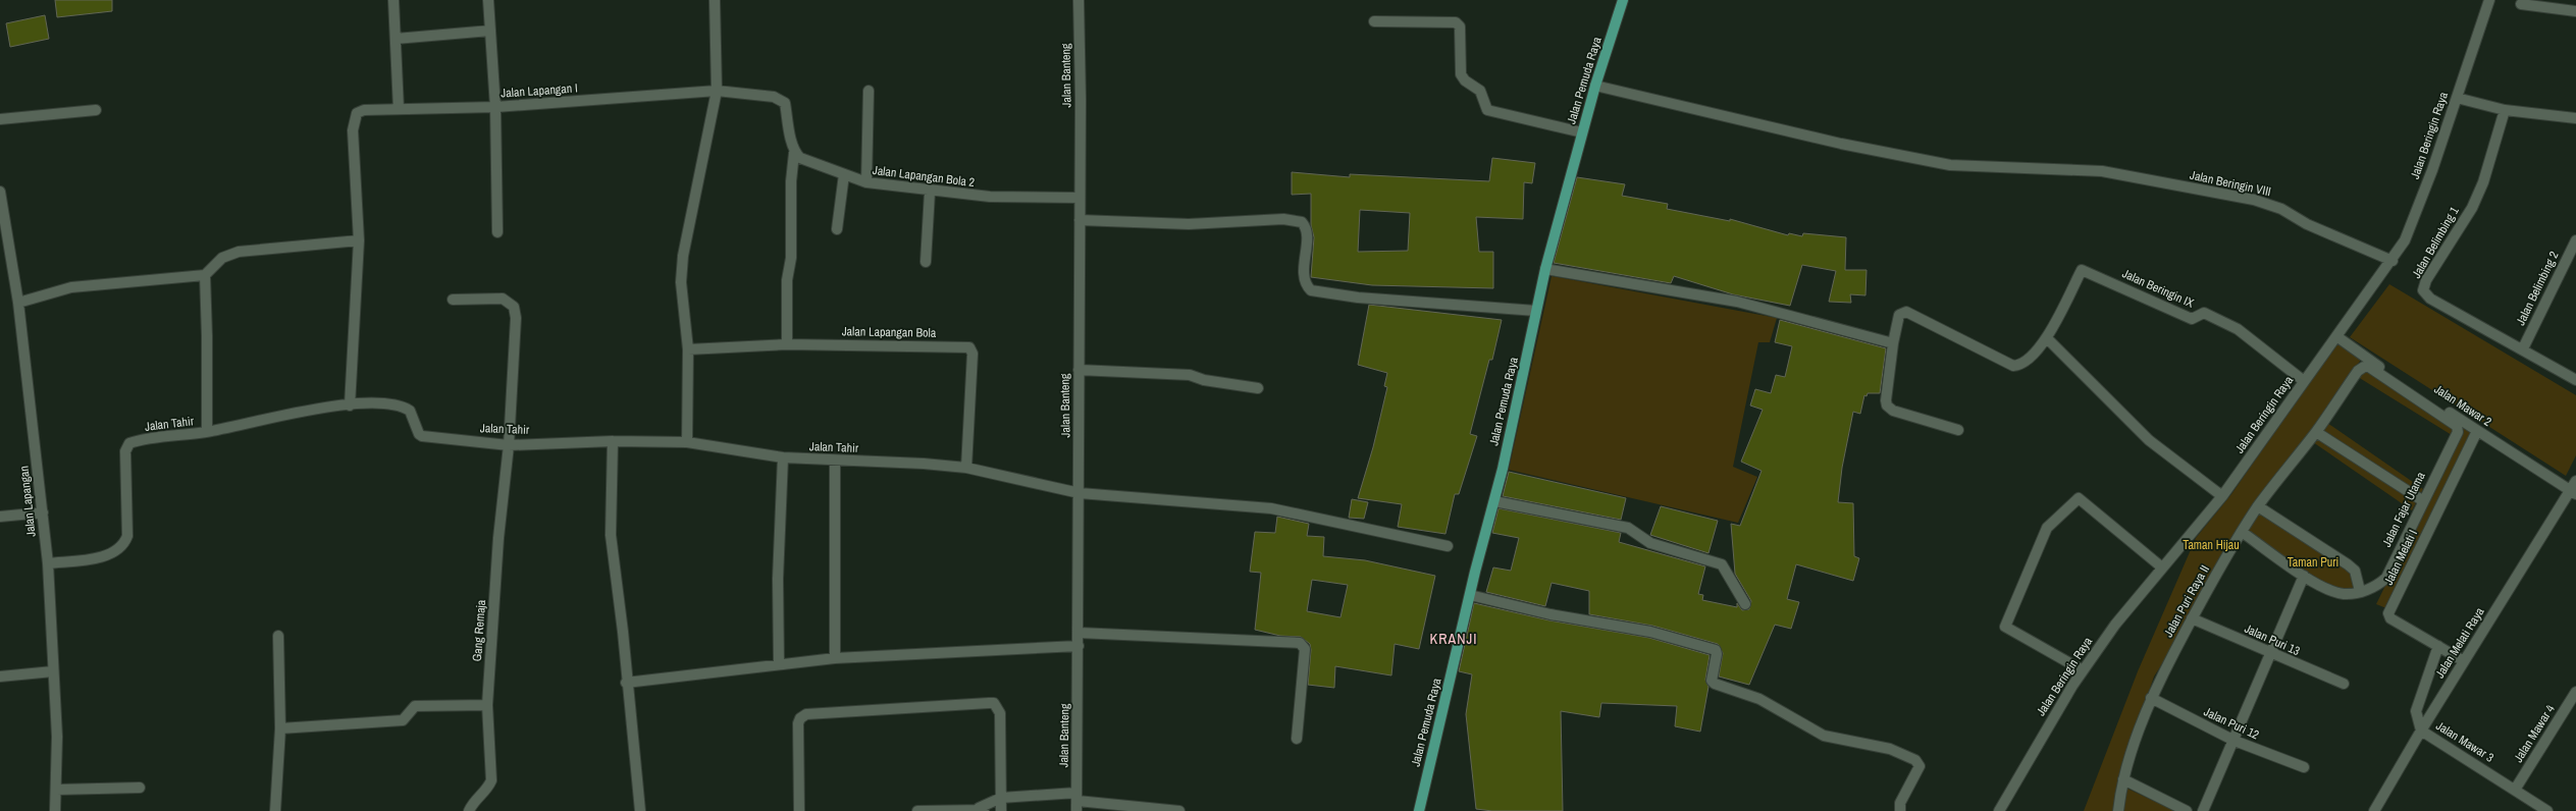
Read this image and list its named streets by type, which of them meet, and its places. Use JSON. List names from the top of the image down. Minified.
{"streets":{"main road":["Jalan Pemuda Raya"],"street":["Jalan Banteng","Jalan Lapangan I","Jalan Beringin Raya","Jalan Lapangan Bola 2","Jalan Beringin VIII","Jalan Belimbing 1","Jalan Beringin IX","Jalan Belimbing 2","Jalan Lapangan Bola","Jalan Mawar 2","Jalan Tahir","Jalan Lapangan","Jalan Fajar Utama","Jalan Melati I","Jalan Puri Raya II","Gang Remaja","Jalan Puri 13","Jalan Melati Raya","Jalan Puri 12","Jalan Mawar 4","Jalan Mawar 3"]},"crossings":[["Jalan Banteng","Jalan Lapangan Bola 2"],["Jalan Banteng","Jalan Tahir"],["Jalan Pemuda Raya","Jalan Beringin VIII"],["Jalan Beringin Raya","Jalan Beringin VIII"],["Jalan Beringin Raya","Jalan Beringin IX"],["Jalan Beringin Raya","Jalan Mawar 2"],["Jalan Belimbing 1","Jalan Belimbing 2"],["Jalan Lapangan Bola","Jalan Tahir"],["Jalan Mawar 2","Jalan Melati I"],["Jalan Mawar 2","Jalan Melati Raya"],["Jalan Tahir","Jalan Lapangan"],["Jalan Tahir","Gang Remaja"],["Jalan Fajar Utama","Jalan Puri Raya II"],["Jalan Melati I","Jalan Melati Raya"],["Jalan Melati I","Jalan Mawar 3"],["Jalan Puri Raya II","Jalan Puri 13"],["Jalan Puri Raya II","Jalan Puri 12"],["Jalan Melati Raya","Jalan Mawar 3"],["Jalan Mawar 4","Jalan Mawar 3"]],"districts":["KRANJI"],"parks":["Taman Hijau","Taman Puri"]}
